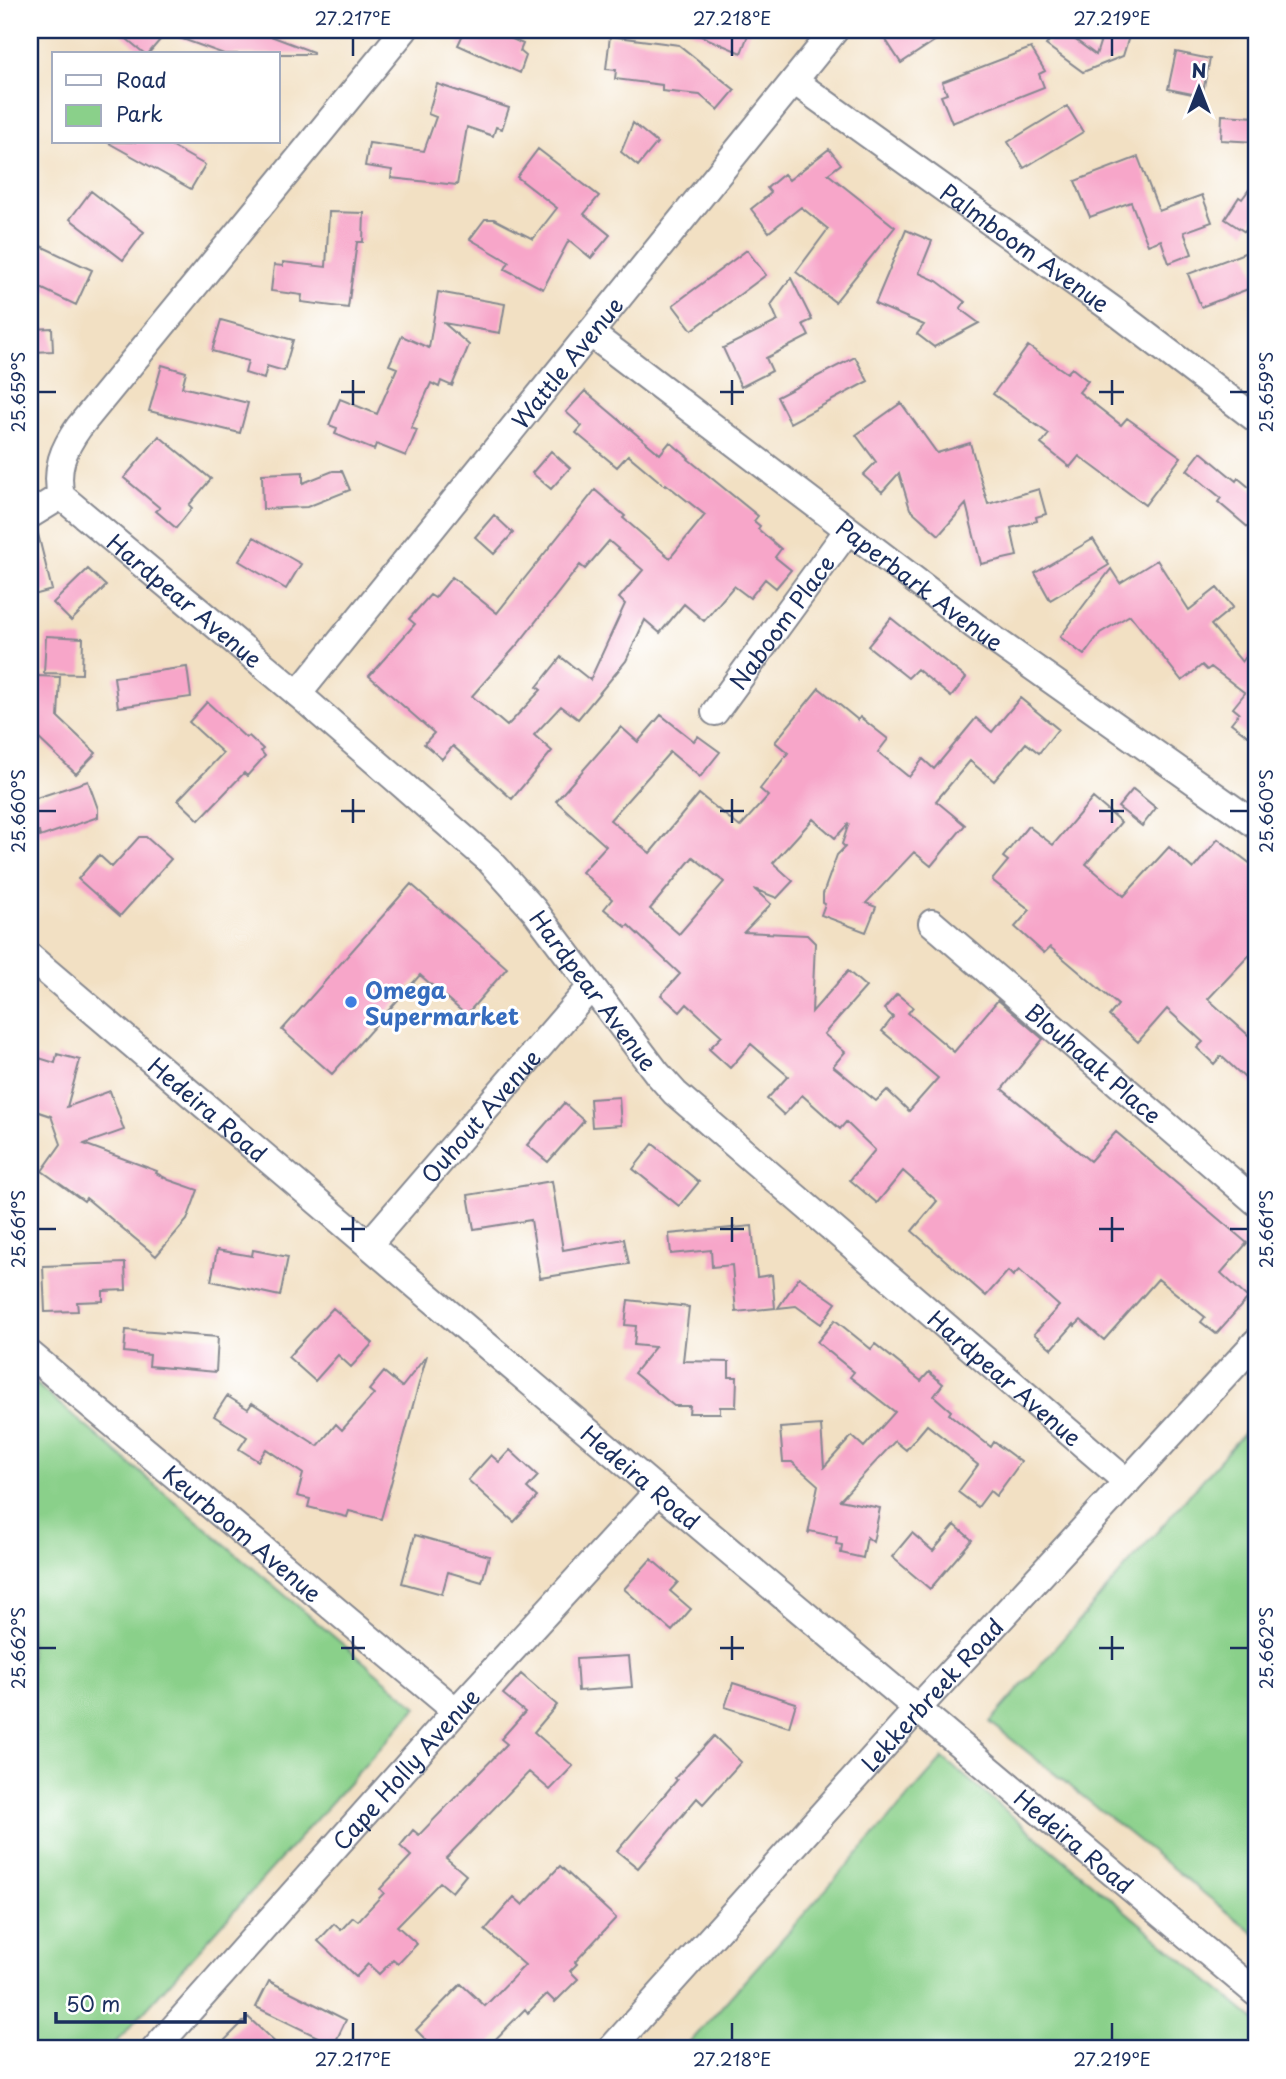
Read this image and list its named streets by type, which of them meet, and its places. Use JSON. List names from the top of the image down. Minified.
{"streets":{"street":["Palmboom Avenue","Wattle Avenue","Paperbark Avenue","Hardpear Avenue","Naboom Place","Blouhaak Place","Hedeira Road","Ouhout Avenue","Keurboom Avenue","Lekkerbreek Road","Cape Holly Avenue"]},"crossings":[["Palmboom Avenue","Wattle Avenue"],["Wattle Avenue","Paperbark Avenue"],["Wattle Avenue","Hardpear Avenue"],["Paperbark Avenue","Naboom Place"],["Hardpear Avenue","Ouhout Avenue"],["Hardpear Avenue","Lekkerbreek Road"],["Hedeira Road","Ouhout Avenue"],["Hedeira Road","Lekkerbreek Road"],["Hedeira Road","Cape Holly Avenue"],["Keurboom Avenue","Cape Holly Avenue"]],"places":["Omega Supermarket"],"legend":["Road","Park"],"scale_bar":"50 m","north":"top","coordinates":["27.217°E","27.218°E","27.219°E","25.659°S","25.660°S","25.661°S","25.662°S"]}
